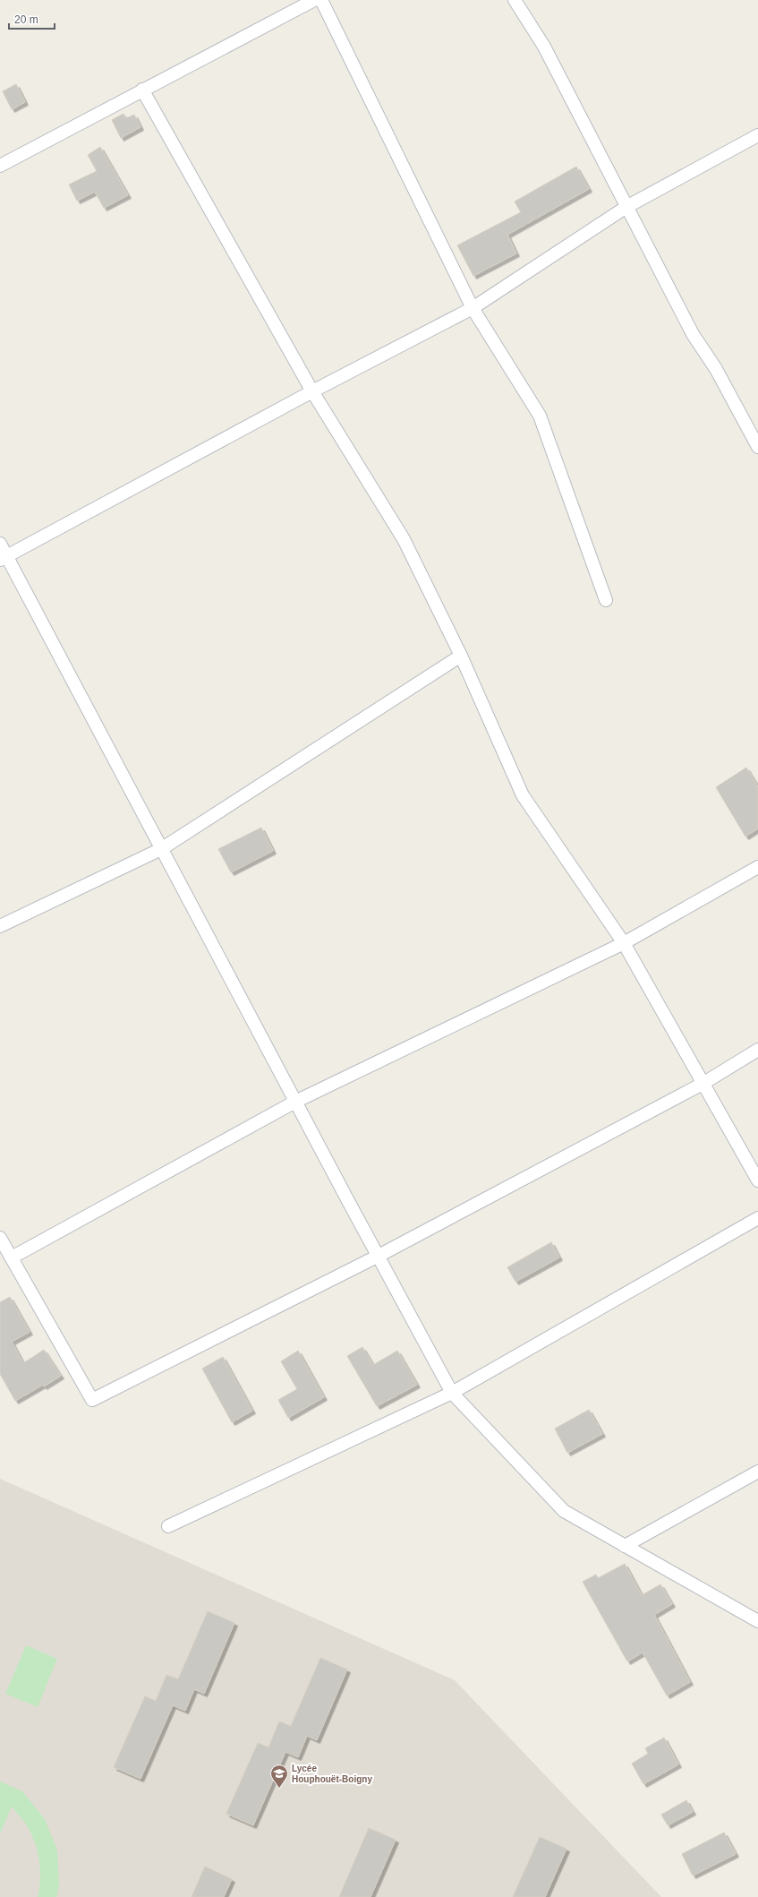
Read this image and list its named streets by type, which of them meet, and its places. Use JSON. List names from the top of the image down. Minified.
{"places":{"school or university":["Lycée Houphouët-Boigny"]},"scale_bar":"20 m"}
